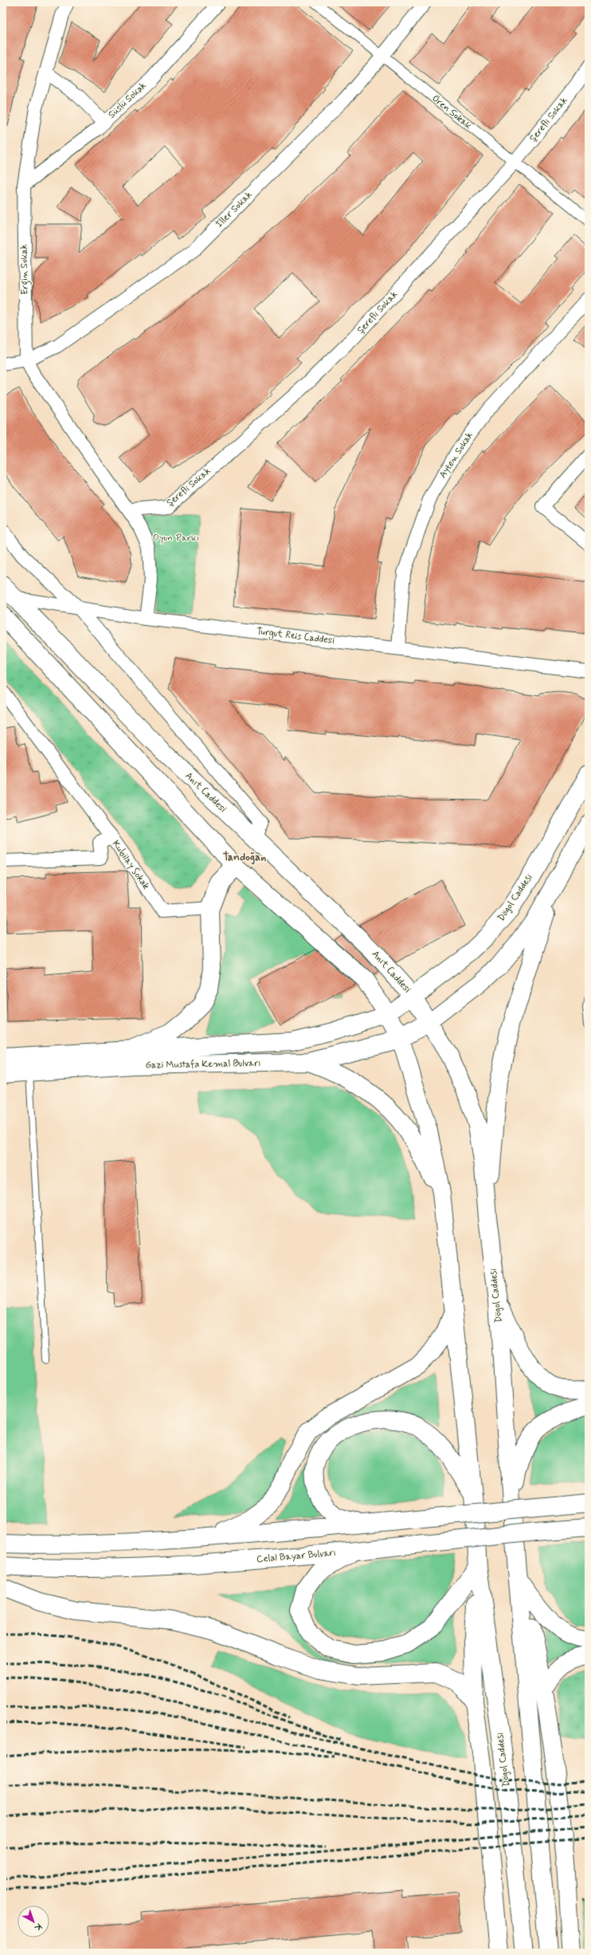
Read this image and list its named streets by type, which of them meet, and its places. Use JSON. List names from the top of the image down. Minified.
{"streets":{"main road":["Anıt Caddesi","Dögol Caddesi","Gazi Mustafa Kemal Bulvarı","Celal Bayar Bulvarı"],"street":["Süslü Sokak","Ören Sokak","Şerefli Sokak","İller Sokak","Ergin Sokak","Ayten Sokak","Turgut Reis Caddesi","Kubilay Sokak"]},"crossings":[["Süslü Sokak","Ergin Sokak"],["Ören Sokak","Şerefli Sokak"],["Ören Sokak","İller Sokak"],["Şerefli Sokak","Ergin Sokak"],["İller Sokak","Ergin Sokak"],["Ergin Sokak","Turgut Reis Caddesi"],["Ayten Sokak","Turgut Reis Caddesi"],["Turgut Reis Caddesi","Anıt Caddesi"],["Anıt Caddesi","Dögol Caddesi"],["Dögol Caddesi","Gazi Mustafa Kemal Bulvarı"]],"districts":["Tandoğan"],"parks":["Oyun Parkı"],"north":"bottom right"}
